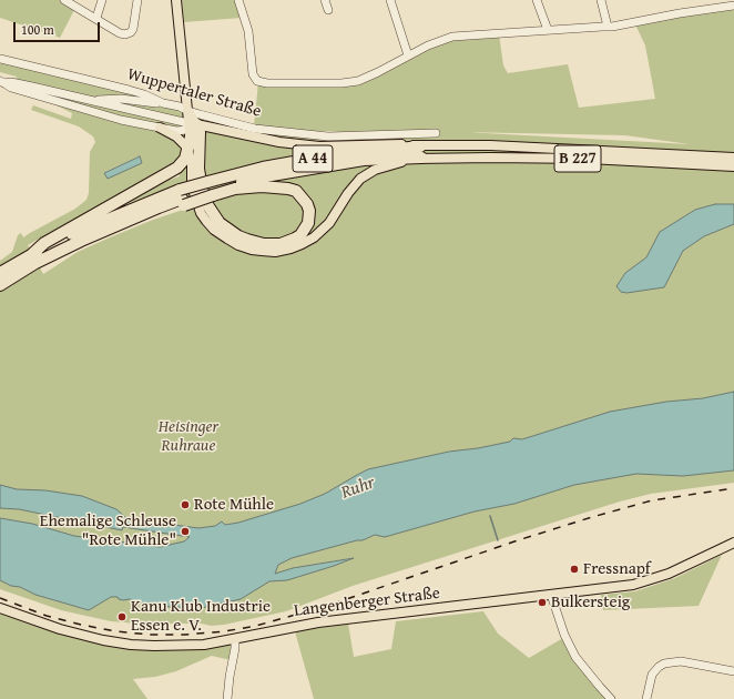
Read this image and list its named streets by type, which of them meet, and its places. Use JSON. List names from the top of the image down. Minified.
{"streets":{"highway":["A 44"],"main road":["B 227","Langenberger Straße"],"street":["Wuppertaler Straße"]},"crossings":[["A 44","B 227"]],"water":["Ruhr"],"parks":["Heisinger Ruhraue"],"places":["Rote Mühle","Ehemalige Schleuse \"Rote Mühle\"","Fressnapf","Bulkersteig","Kanu Klub Industrie Essen e. V."],"scale_bar":"100 m"}
